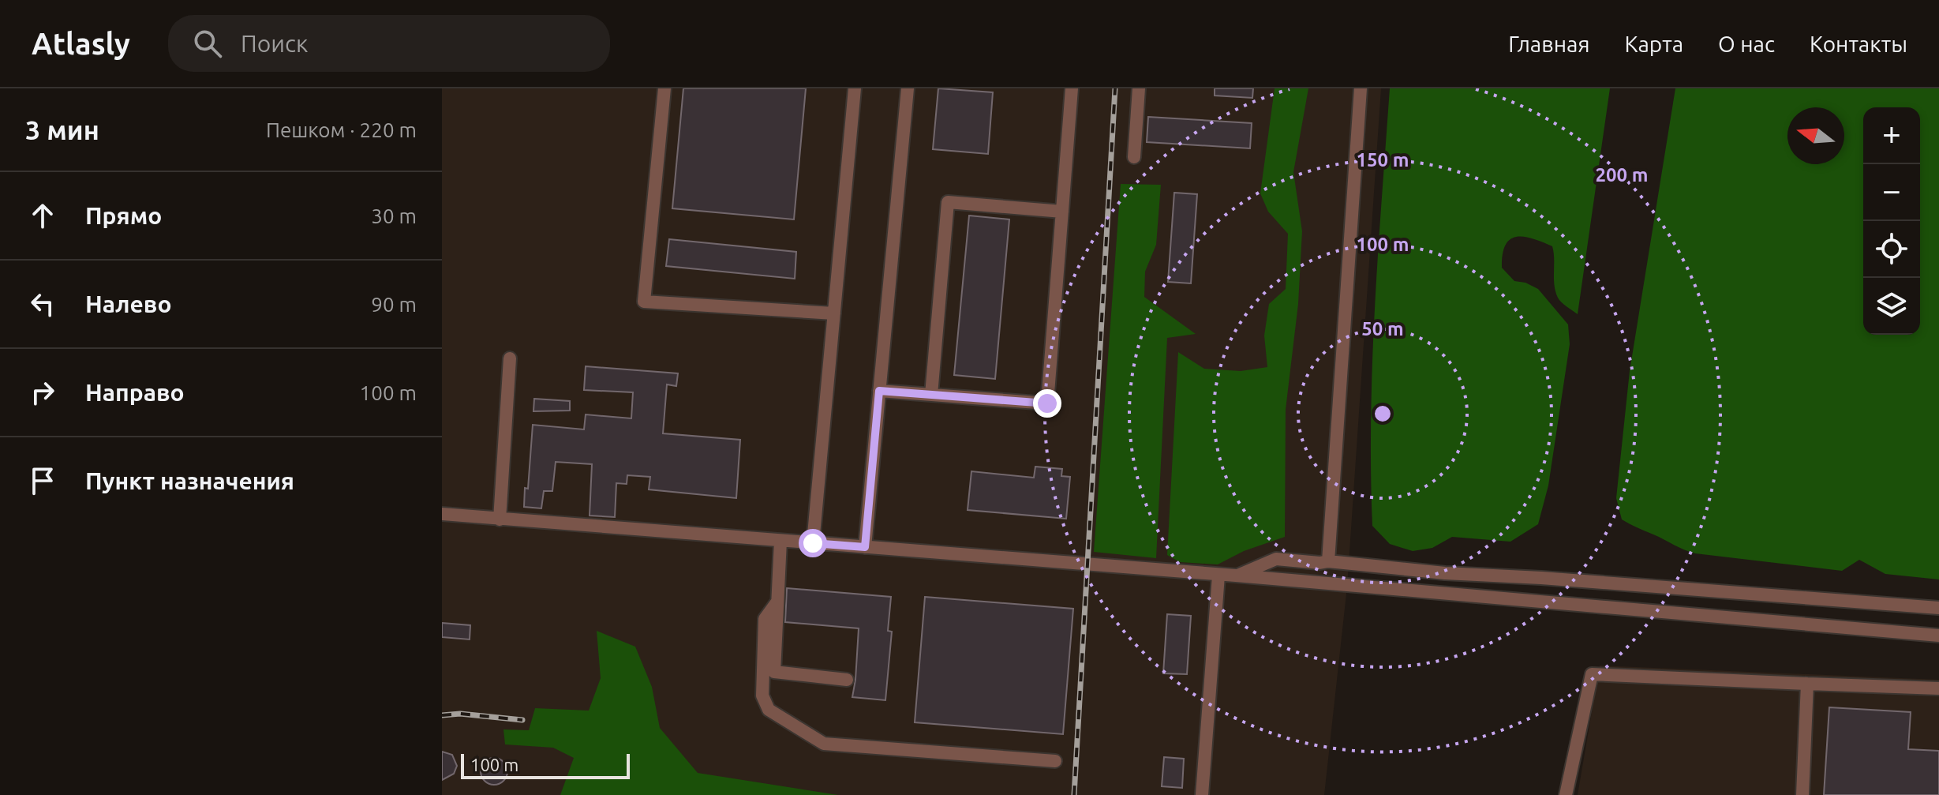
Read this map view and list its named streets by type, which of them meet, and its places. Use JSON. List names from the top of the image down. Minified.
{"scale_bar":"100 m","north":"left","page":{"header":"Atlasly","search":"Поиск","nav":["Главная","Карта","О нас","Контакты"],"heading":["3 мин","Пешком · 220 m"],"map_buttons":["+","−"],"list":[["Прямо","30 m"],["Налево","90 m"],["Направо","100 m"],"Пункт назначения"],"scale":"100 m"},"rings":["150 m","200 m","100 m","50 m"]}
